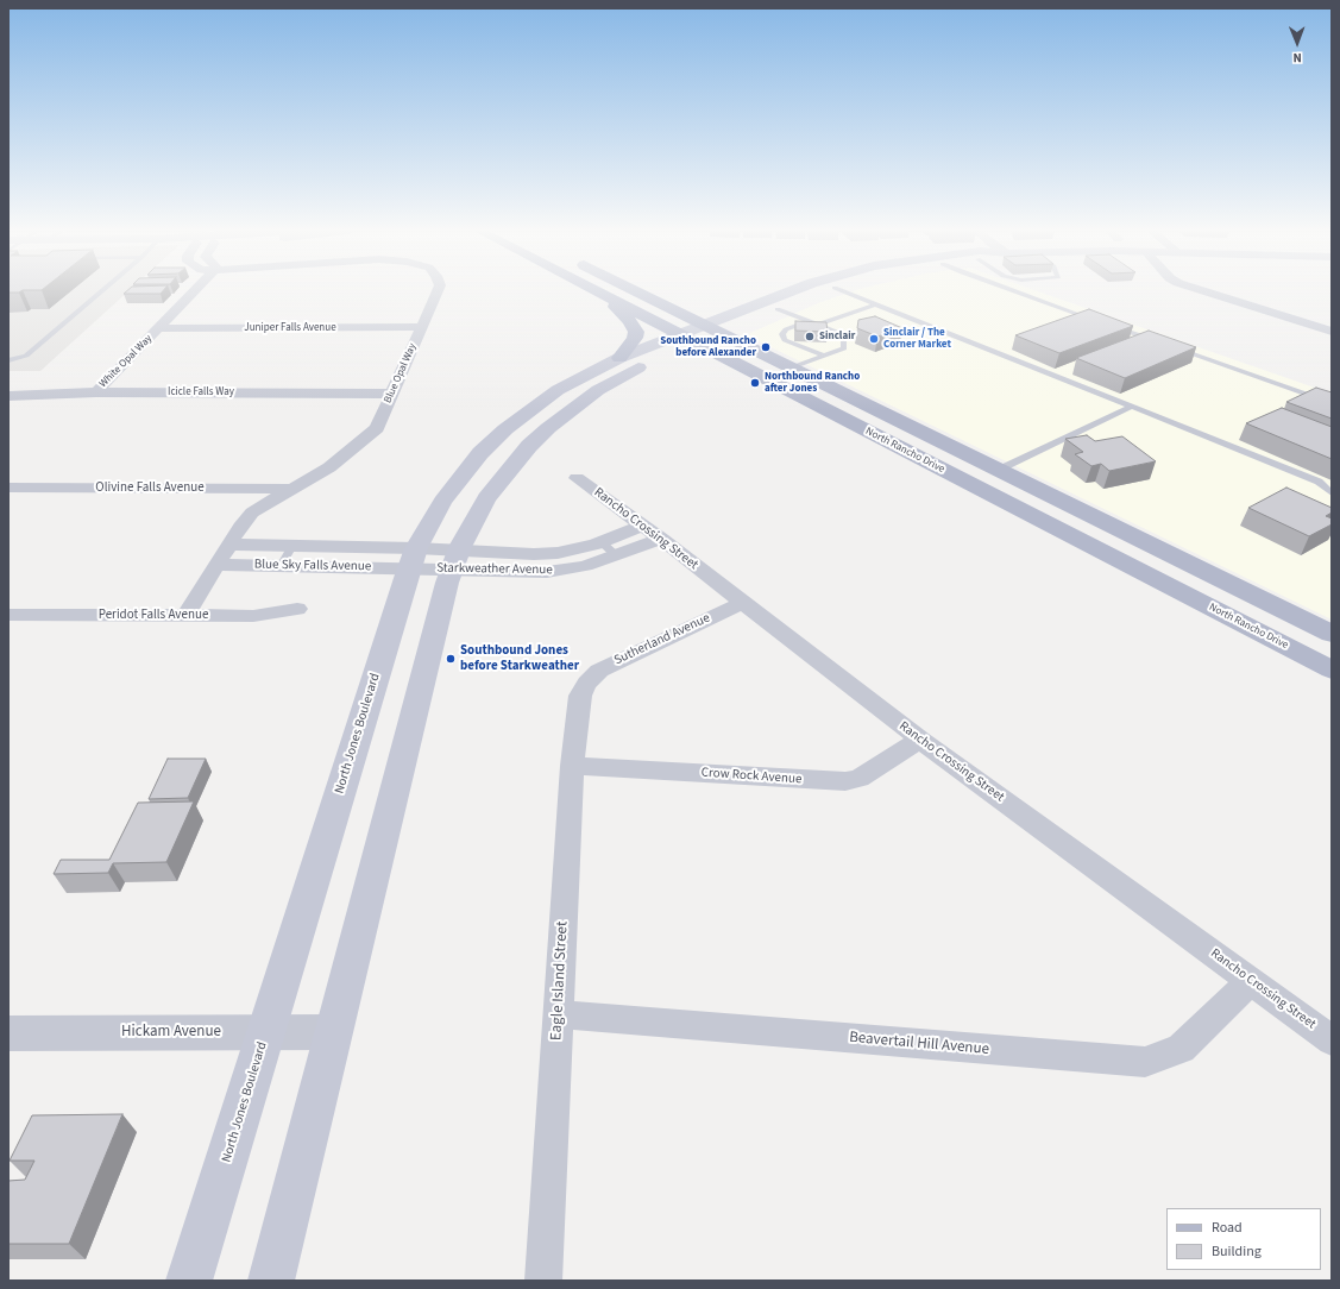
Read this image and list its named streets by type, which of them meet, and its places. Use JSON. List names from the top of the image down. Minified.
{"streets":{"main road":["North Rancho Drive","North Jones Boulevard"],"street":["Juniper Falls Avenue","White Opal Way","Blue Opal Way","Icicle Falls Way","Olivine Falls Avenue","Rancho Crossing Street","Blue Sky Falls Avenue","Starkweather Avenue","Peridot Falls Avenue","Sutherland Avenue","Crow Rock Avenue","Eagle Island Street","Hickam Avenue","Beavertail Hill Avenue"]},"crossings":[["Juniper Falls Avenue","White Opal Way"],["Juniper Falls Avenue","Blue Opal Way"],["White Opal Way","Icicle Falls Way"],["Blue Opal Way","Icicle Falls Way"],["Blue Opal Way","Olivine Falls Avenue"],["Blue Opal Way","Blue Sky Falls Avenue"],["Blue Opal Way","Peridot Falls Avenue"],["North Rancho Drive","North Jones Boulevard"],["Rancho Crossing Street","Starkweather Avenue"],["Rancho Crossing Street","Sutherland Avenue"],["Rancho Crossing Street","Crow Rock Avenue"],["Rancho Crossing Street","Beavertail Hill Avenue"],["Blue Sky Falls Avenue","Starkweather Avenue"],["Blue Sky Falls Avenue","North Jones Boulevard"],["Starkweather Avenue","North Jones Boulevard"],["Sutherland Avenue","Eagle Island Street"],["North Jones Boulevard","Hickam Avenue"],["Crow Rock Avenue","Eagle Island Street"],["Eagle Island Street","Beavertail Hill Avenue"]],"places":["Sinclair","Sinclair / The Corner Market","Southbound Rancho before Alexander","Northbound Rancho after Jones","Southbound Jones before Starkweather"],"legend":["Road","Building"],"north":"bottom"}
